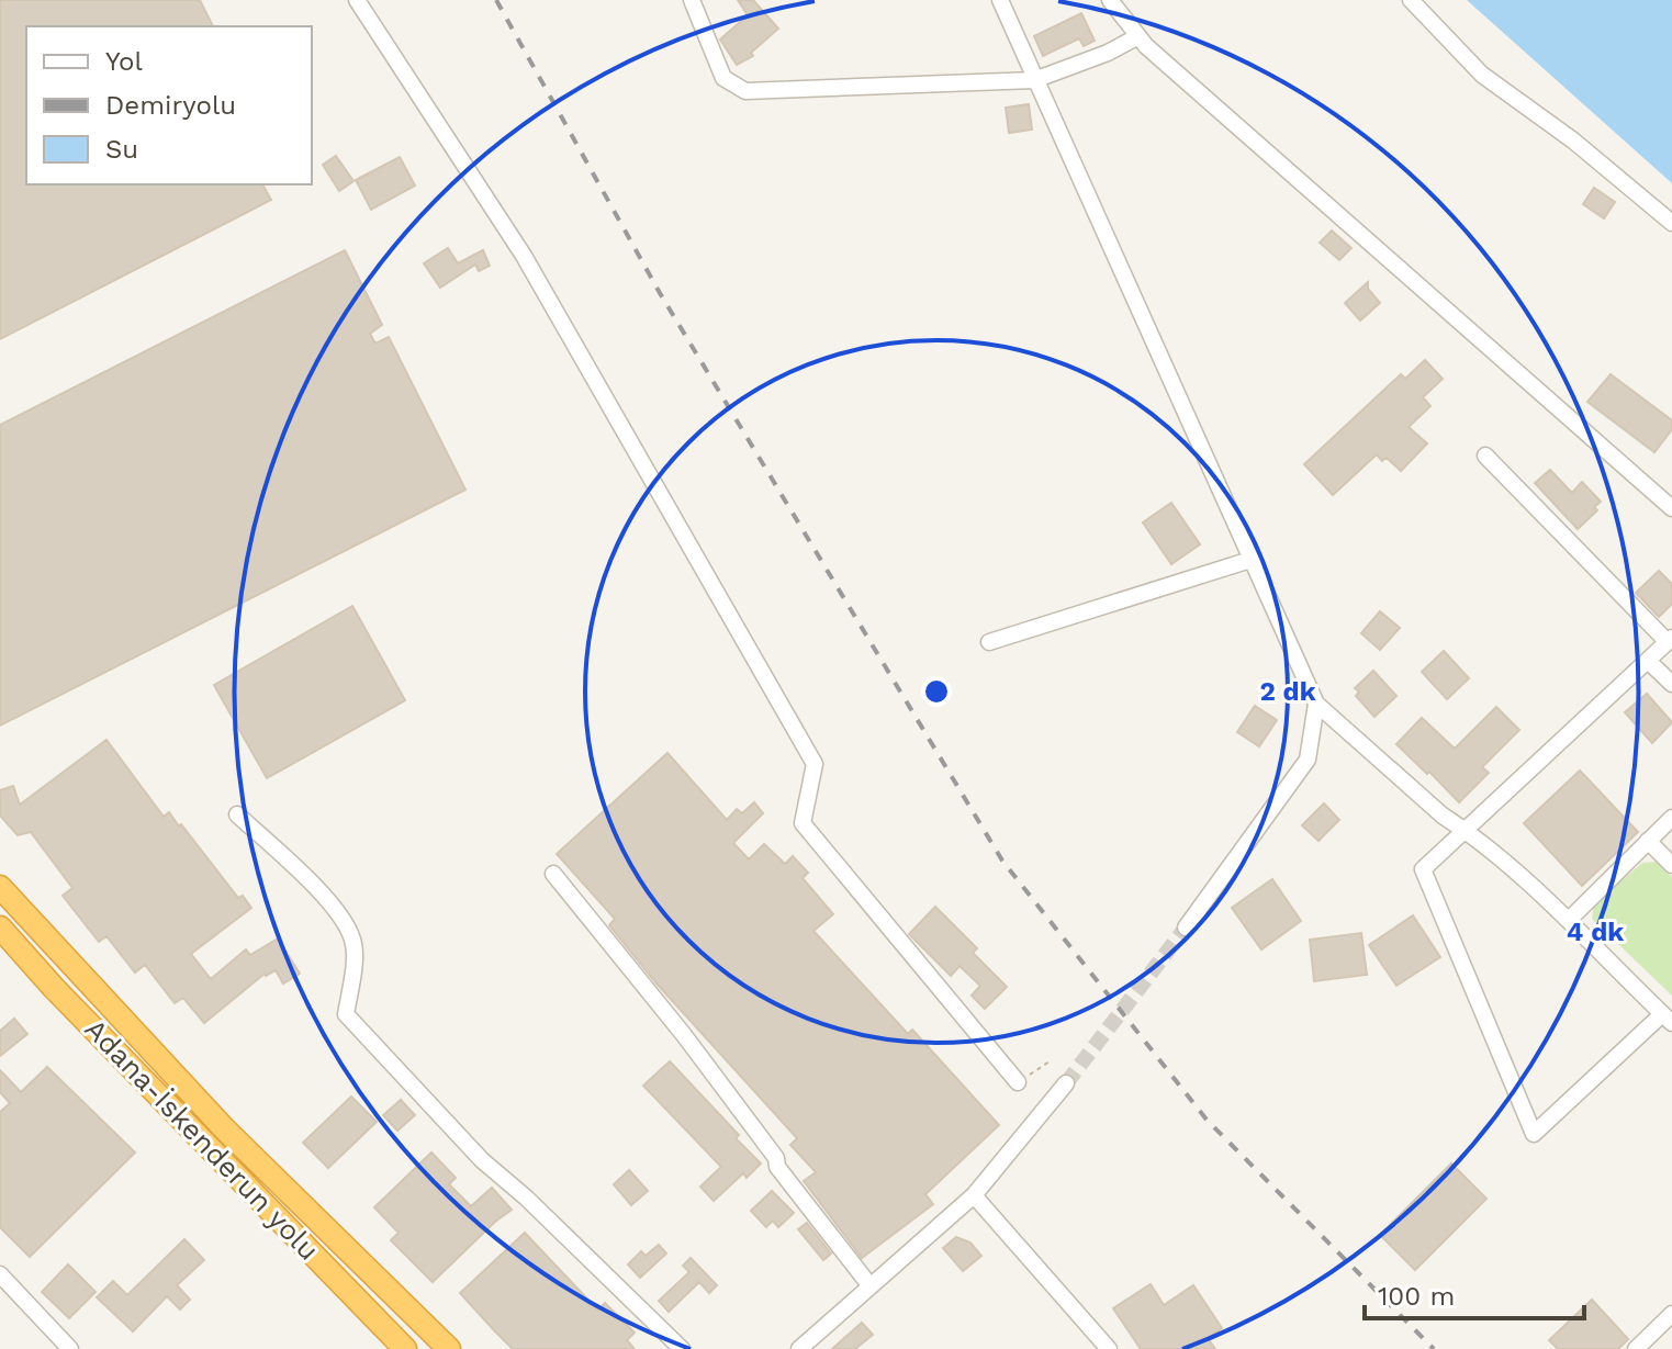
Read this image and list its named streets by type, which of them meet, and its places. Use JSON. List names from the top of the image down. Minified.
{"streets":{"highway":["Adana-İskenderun yolu"]},"legend":["Yol","Demiryolu","Su"],"scale_bar":"100 m","rings":["2 dk","4 dk"]}
